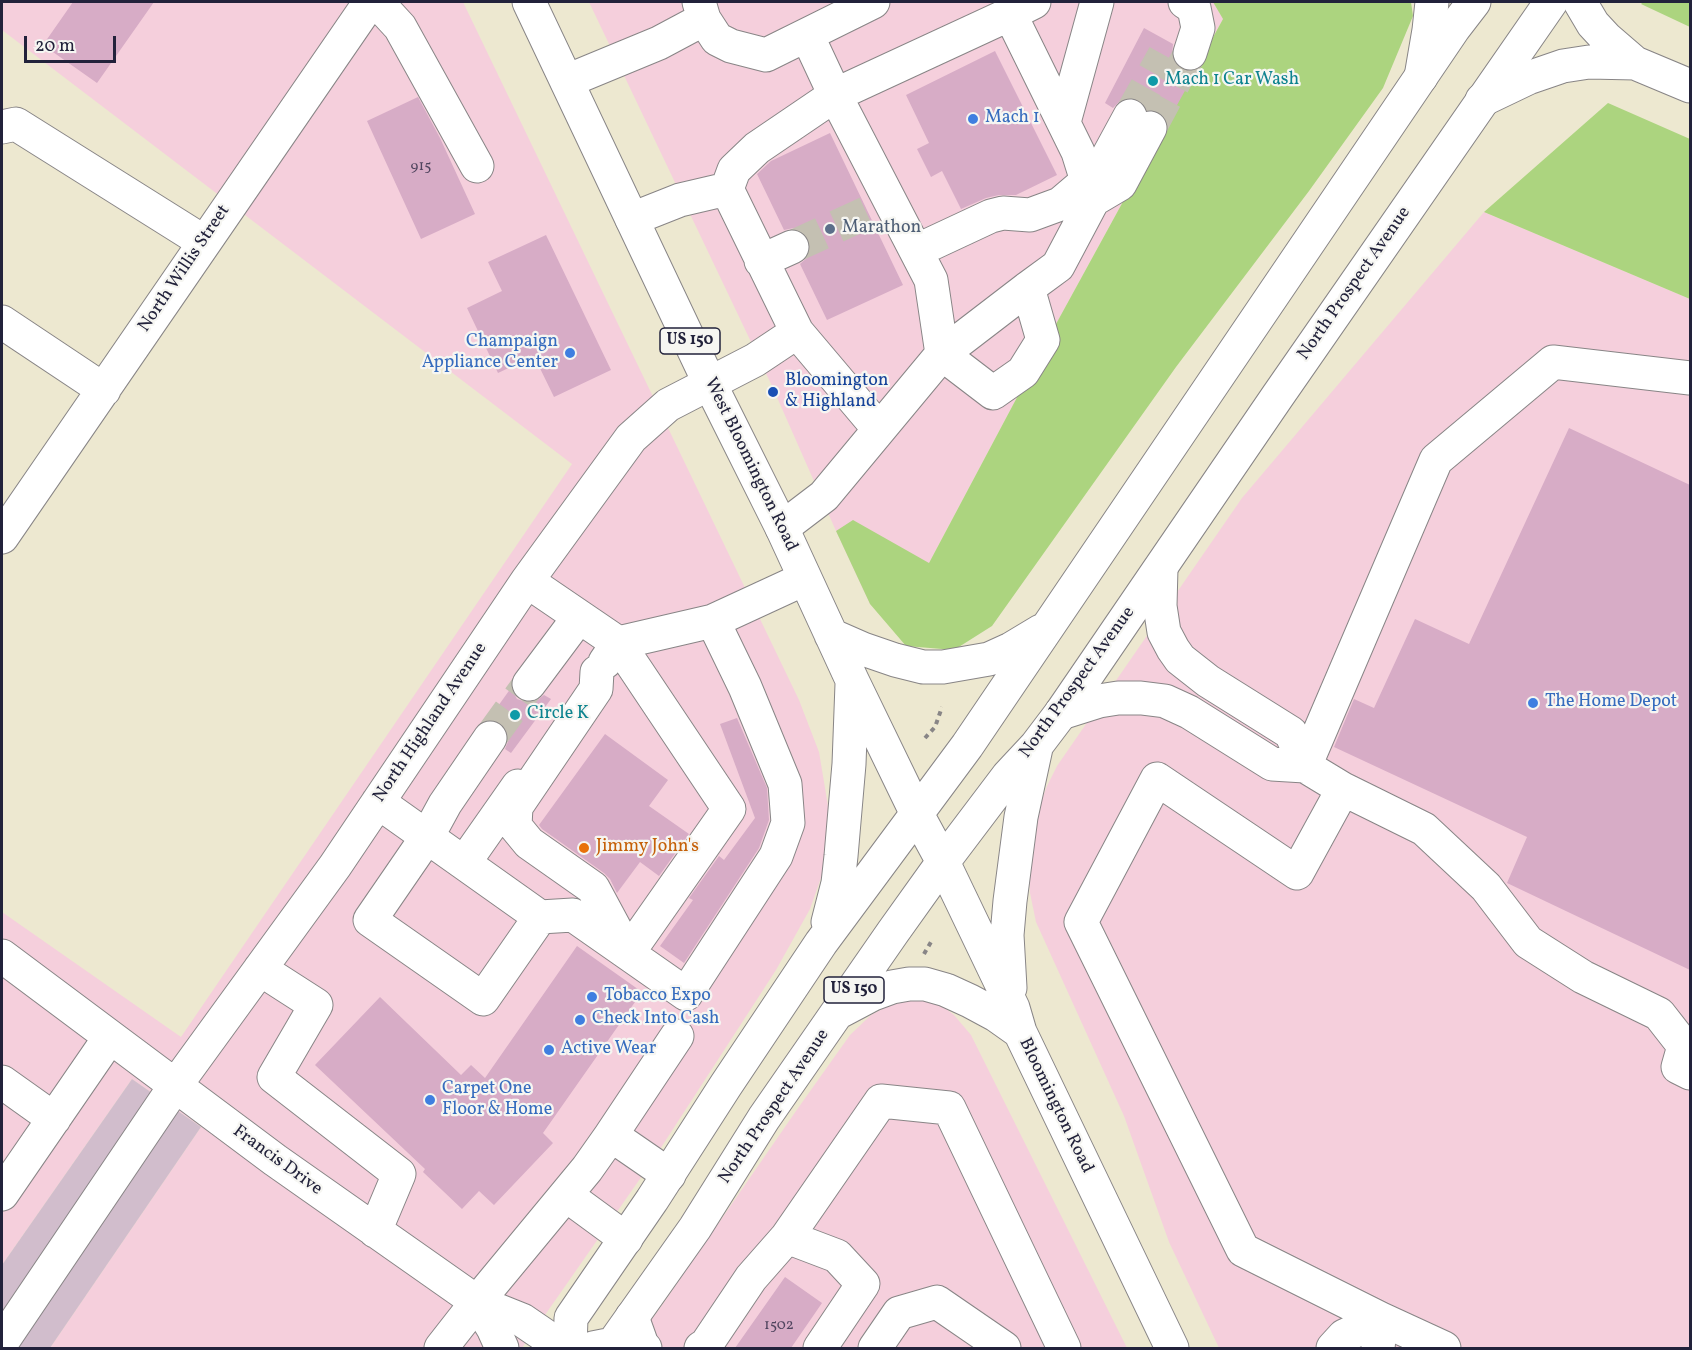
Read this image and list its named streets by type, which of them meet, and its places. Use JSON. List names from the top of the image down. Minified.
{"streets":{"main road":["North Willis Street","North Prospect Avenue","US 150","West Bloomington Road","North Highland Avenue","Bloomington Road","Francis Drive"]},"crossings":[["North Prospect Avenue","West Bloomington Road"],["North Prospect Avenue","Bloomington Road"],["West Bloomington Road","North Highland Avenue"],["West Bloomington Road","Bloomington Road"],["North Highland Avenue","Francis Drive"]],"places":["Mach 1 Car Wash","Mach 1","Marathon","Champaign Appliance Center","Bloomington & Highland","The Home Depot","Circle K","Jimmy John's","Tobacco Expo","Check Into Cash","Active Wear","Carpet One Floor & Home"],"house_numbers":["915","1502"],"scale_bar":"20 m"}
